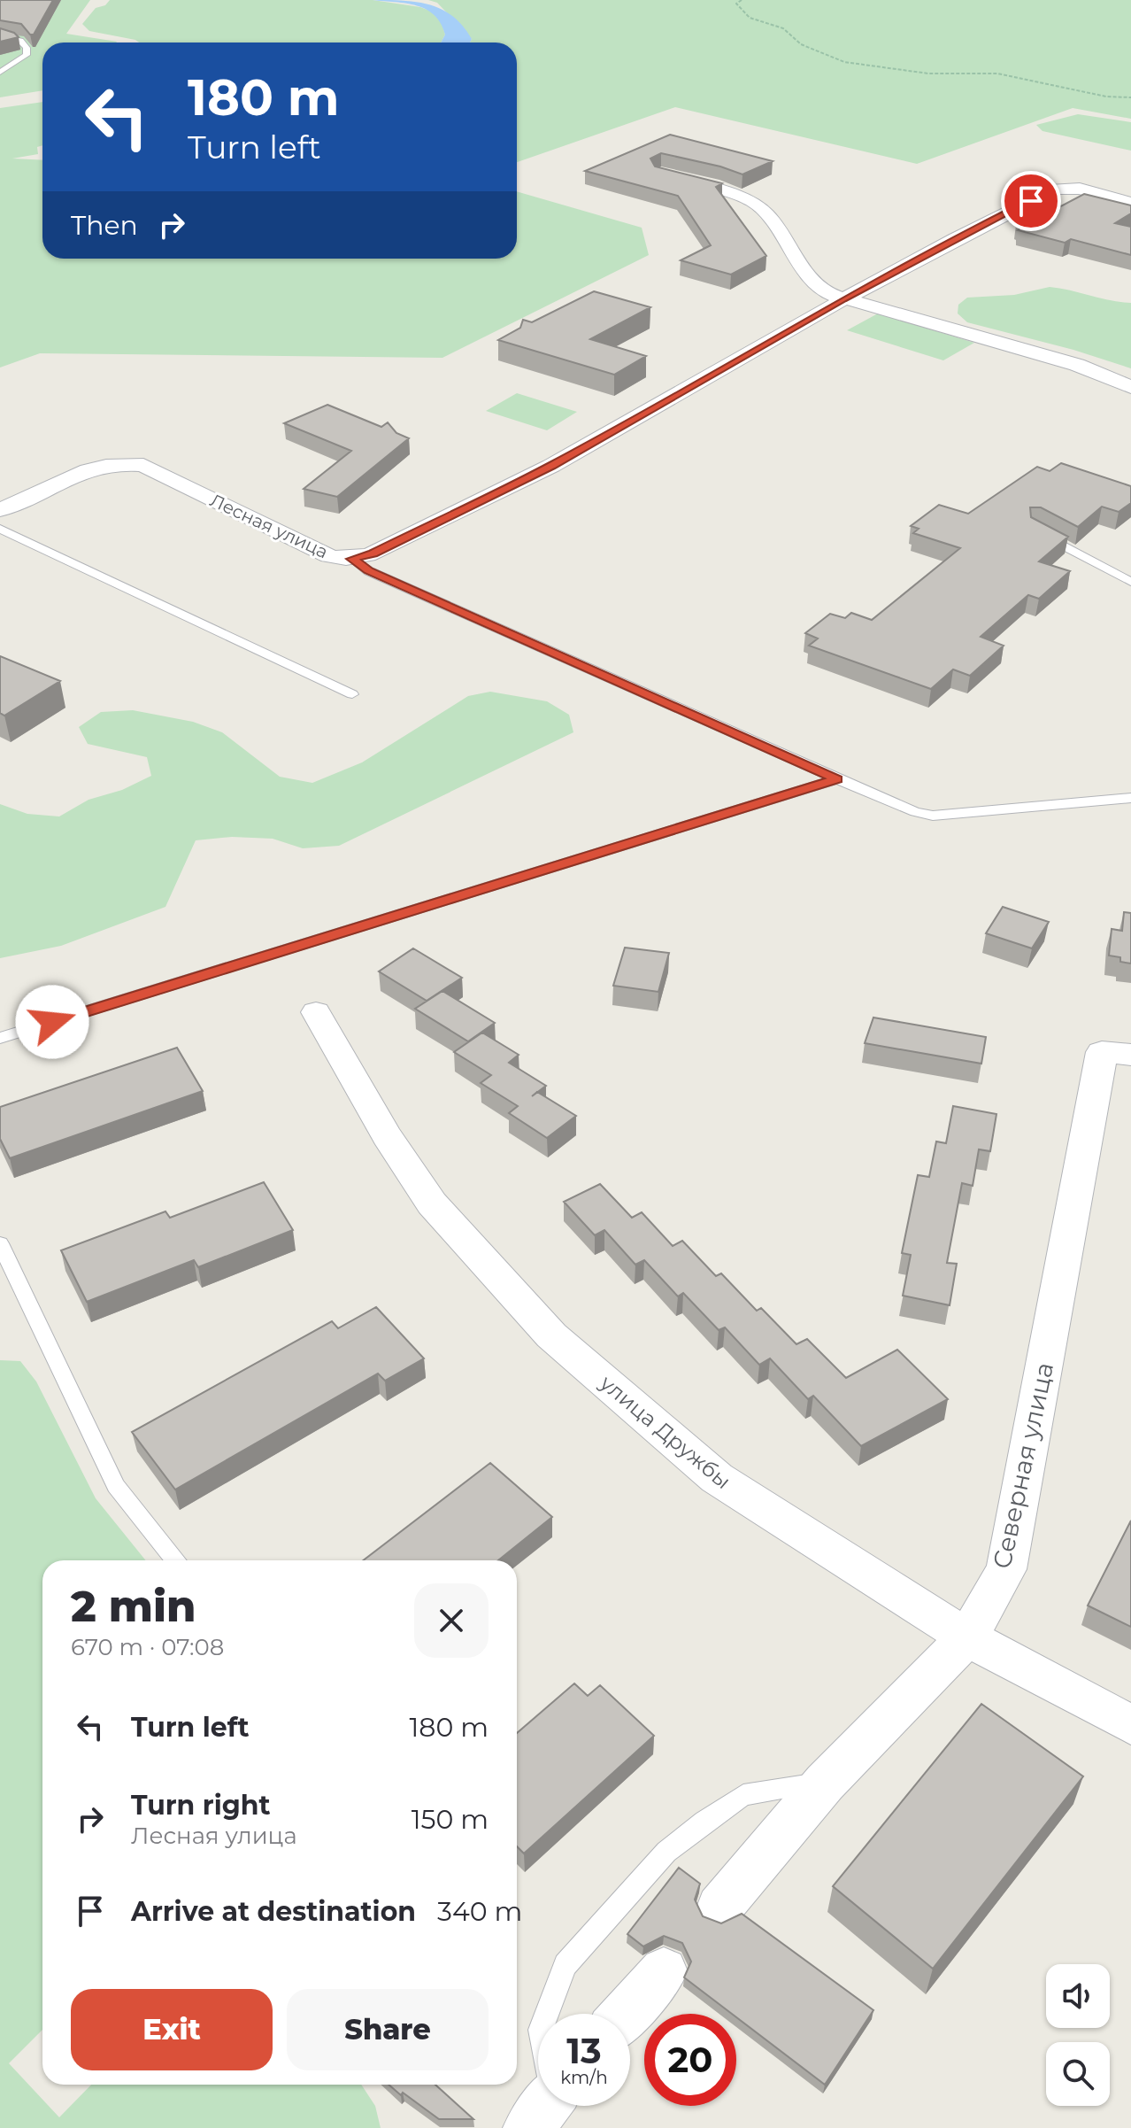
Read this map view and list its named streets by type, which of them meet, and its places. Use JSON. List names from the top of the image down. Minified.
{"streets":{"street":["Лесная улица","улица Дружбы","Северная улица"]},"crossings":[["улица Дружбы","Северная улица"]],"page":{"turn":["180 m","Turn left"],"then":"Then","heading":["2 min","670 m · 07:08"],"list":[{"name":"Turn left","value":"180 m"},{"name":"Turn right","note":"Лесная улица","value":"150 m"},{"name":"Arrive at destination","value":"340 m"}],"buttons":["Exit","Share"],"speed":"13 km/h","limit":"20"}}
